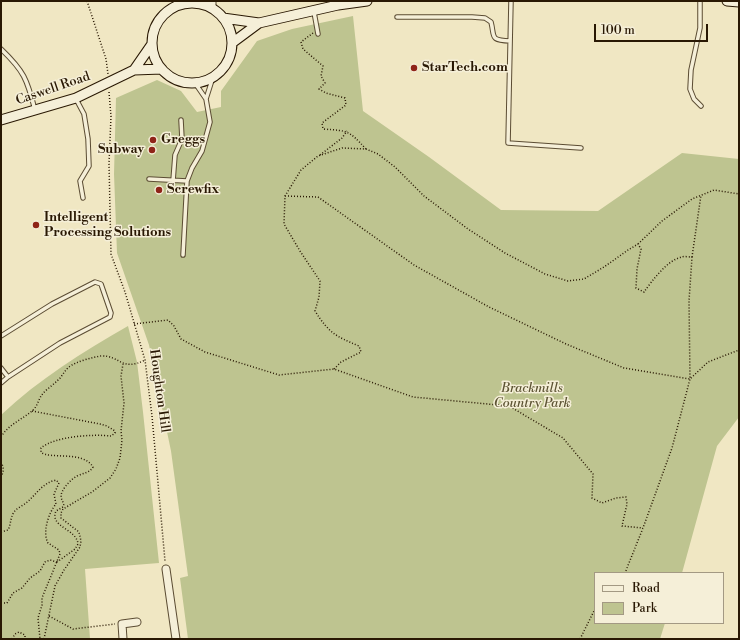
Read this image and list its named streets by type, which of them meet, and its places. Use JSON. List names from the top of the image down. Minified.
{"streets":{"street":["Caswell Road"],"path":["Houghton Hill"]},"parks":["Brackmills Country Park"],"places":["StarTech.com","Greggs","Subway","Screwfix","Intelligent Processing Solutions"],"legend":["Road","Park"],"scale_bar":"100 m"}
